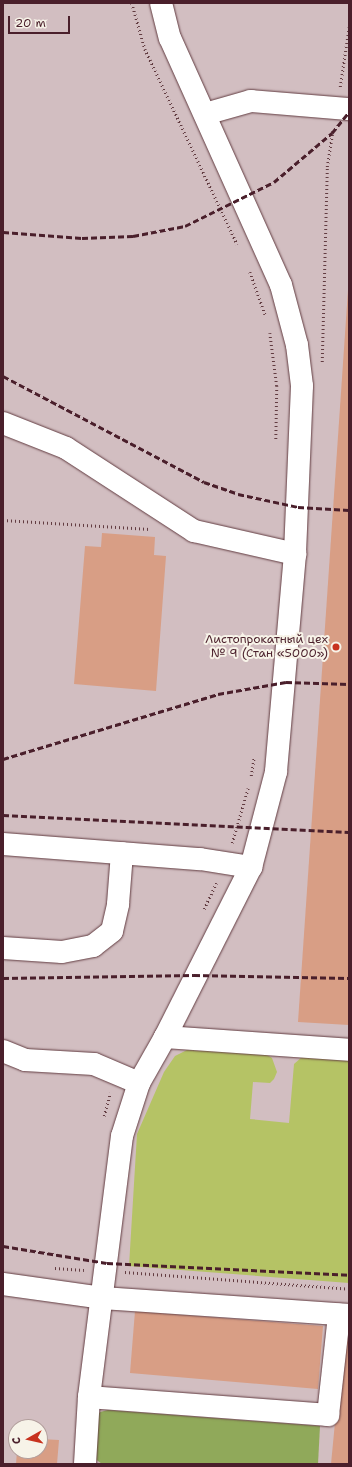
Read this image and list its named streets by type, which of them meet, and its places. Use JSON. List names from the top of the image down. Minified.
{"places":["Листопрокатный цех № 9 (Стан «5000»)"],"scale_bar":"20 m","north":"left"}
